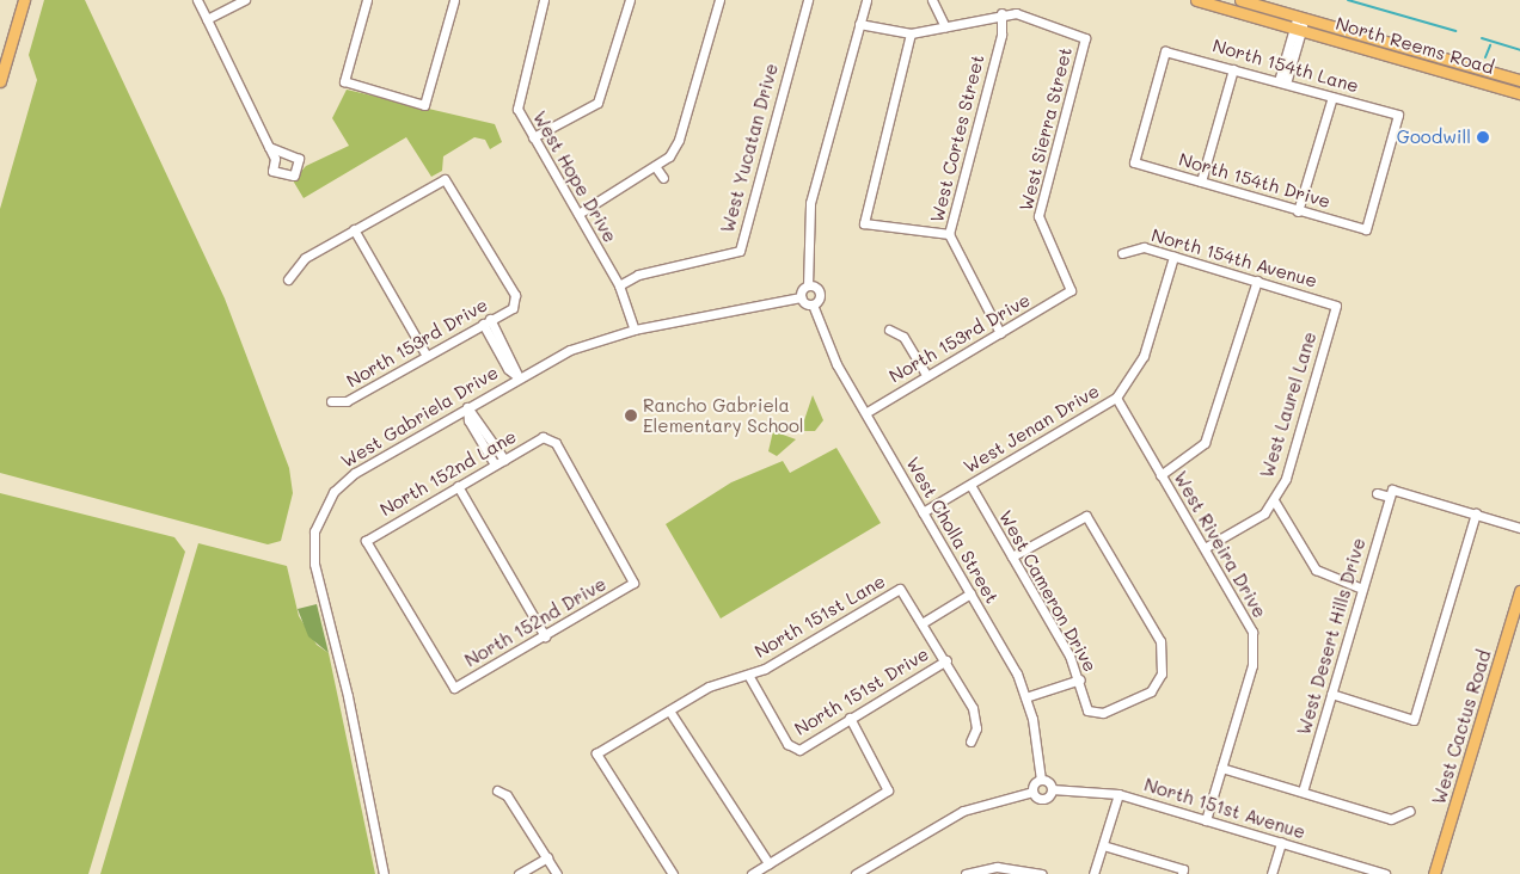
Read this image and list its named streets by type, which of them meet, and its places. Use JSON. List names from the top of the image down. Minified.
{"streets":{"main road":["North Reems Road","West Cactus Road"],"street":["North 154th Lane","West Sierra Street","West Cortes Street","West Yucatan Drive","West Hope Drive","North 154th Drive","North 154th Avenue","North 153rd Drive","West Laurel Lane","West Gabriela Drive","West Jenan Drive","North 152nd Lane","West Cholla Street","West Riveira Drive","West Cameron Drive","North 151st Lane","North 152nd Drive","West Desert Hills Drive","North 151st Drive","North 151st Avenue"]},"crossings":[["North 154th Lane","North 154th Drive"],["West Sierra Street","West Cortes Street"],["West Sierra Street","North 153rd Drive"],["West Cortes Street","North 153rd Drive"],["West Yucatan Drive","West Hope Drive"],["West Hope Drive","West Gabriela Drive"],["North 154th Avenue","West Laurel Lane"],["North 154th Avenue","West Jenan Drive"],["North 153rd Drive","West Cholla Street"],["West Laurel Lane","West Riveira Drive"],["West Jenan Drive","West Cholla Street"],["West Jenan Drive","West Riveira Drive"],["West Jenan Drive","West Cameron Drive"],["North 152nd Lane","North 152nd Drive"],["West Riveira Drive","North 151st Avenue"],["North 151st Lane","North 151st Drive"]],"places":["Goodwill","Rancho Gabriela Elementary School"]}
